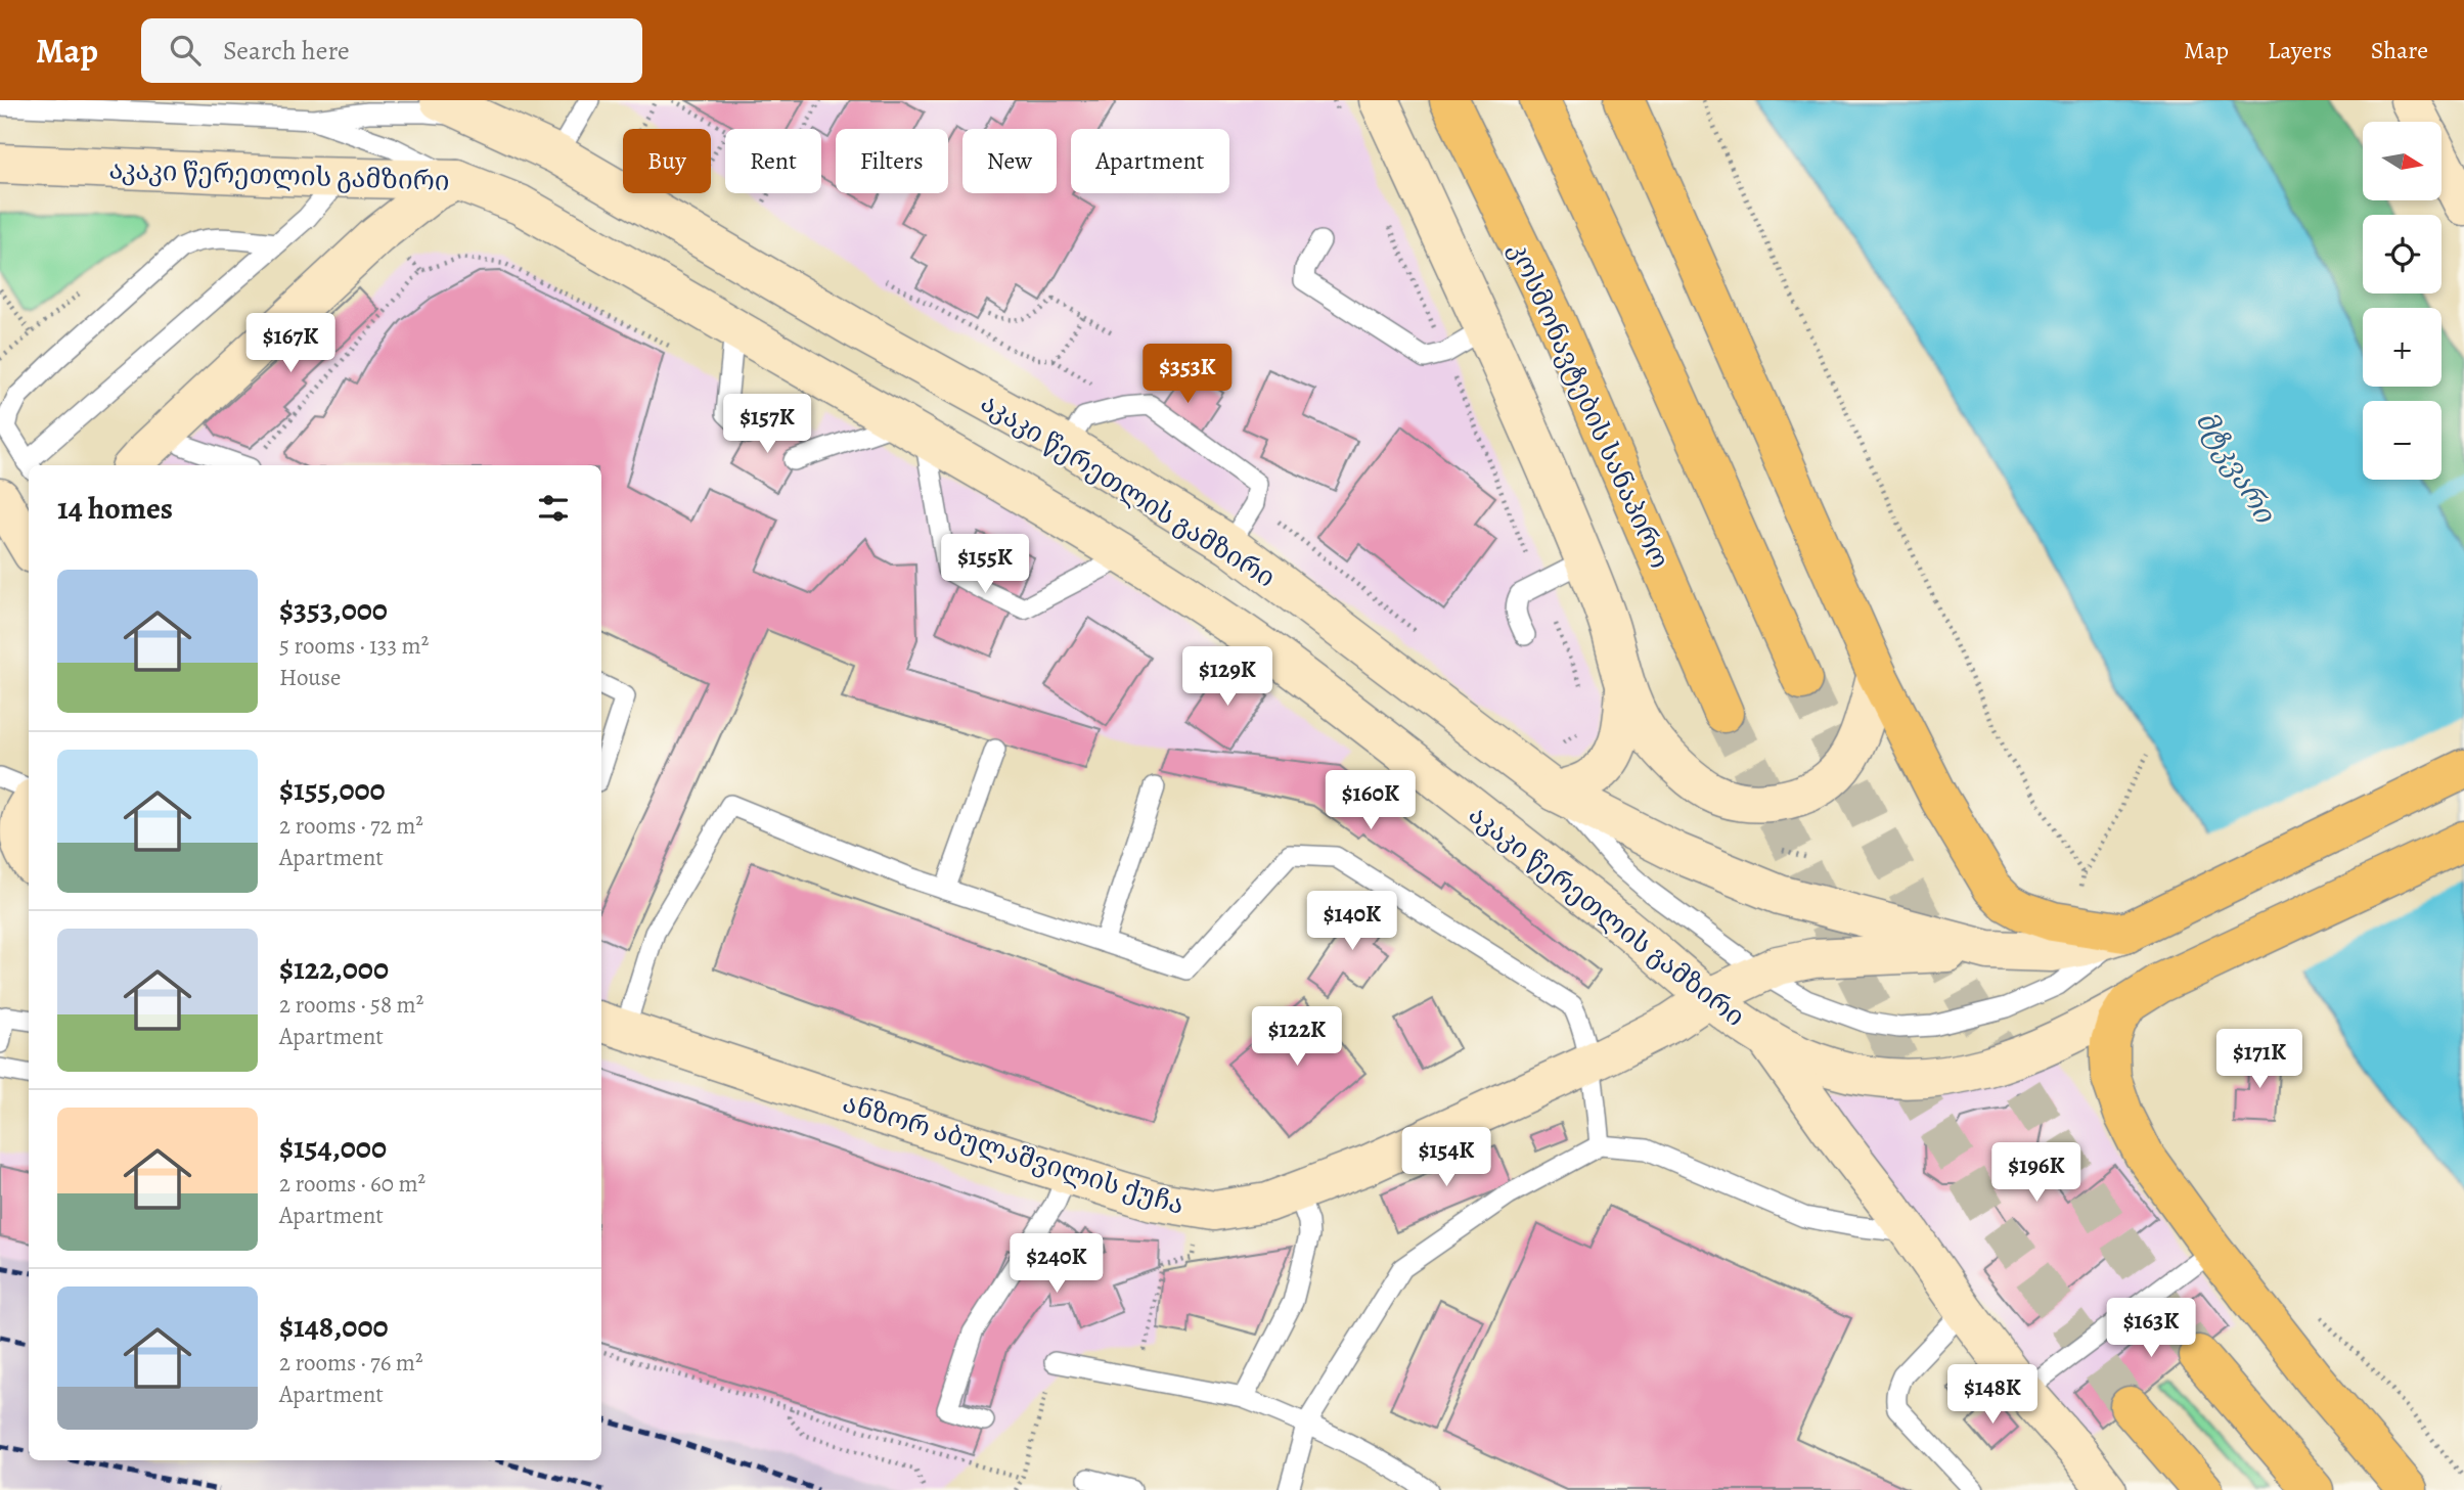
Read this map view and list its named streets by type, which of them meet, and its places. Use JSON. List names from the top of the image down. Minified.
{"streets":{"main road":["აკაკი წერეთლის გამზირი","კოსმონავტების სანაპირო","ანზორ აბულაშვილის ქუჩა"]},"crossings":[["აკაკი წერეთლის გამზირი","ანზორ აბულაშვილის ქუჩა"]],"water":["მტკვარი"],"north":"right","page":{"header":"Map","search":"Search here","nav":["Map","Layers","Share"],"map_buttons":["+","−"],"chip":["Buy","Rent","Filters","New","Apartment"],"price":["$167K","$353K","$157K","$155K","$129K","$160K","$140K","$122K","$171K","$154K","$196K","$240K","$163K","$148K"],"heading":"14 homes","list":[{"name":"$353,000","note":"5 rooms · 133 m² · House"},{"name":"$155,000","note":"2 rooms · 72 m² · Apartment"},{"name":"$122,000","note":"2 rooms · 58 m² · Apartment"},{"name":"$154,000","note":"2 rooms · 60 m² · Apartment"},{"name":"$148,000","note":"2 rooms · 76 m² · Apartment"}]}}
